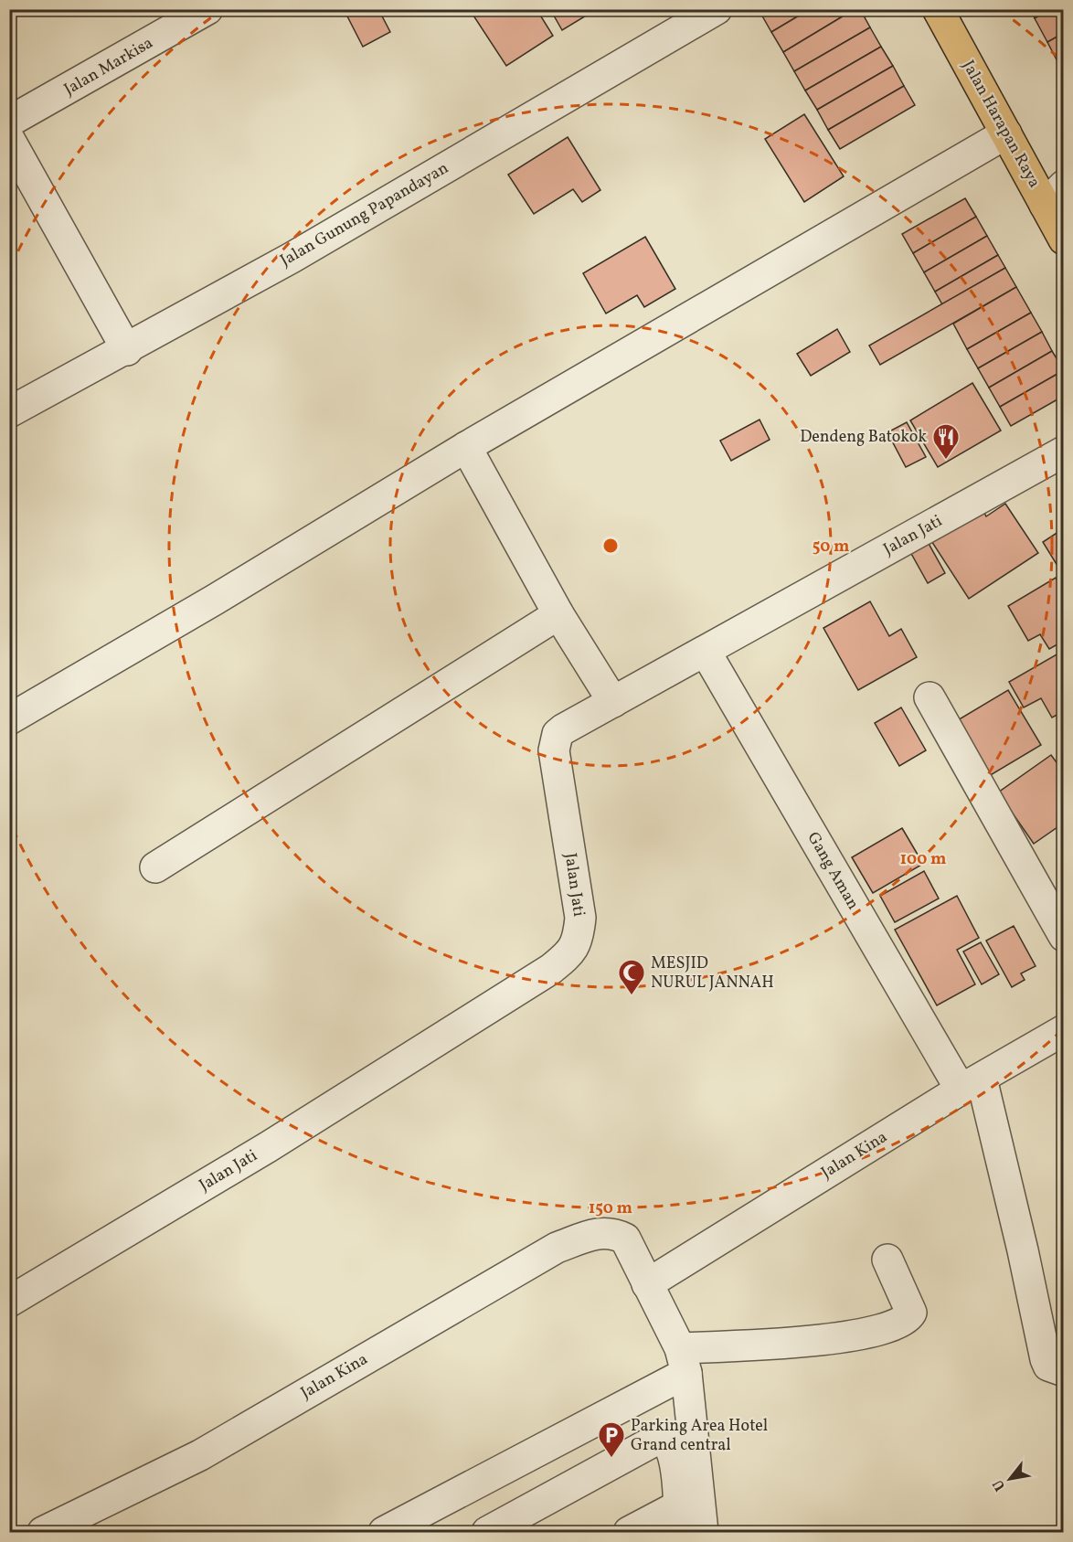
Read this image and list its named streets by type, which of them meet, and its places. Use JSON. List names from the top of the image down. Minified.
{"streets":{"main road":["Jalan Harapan Raya"],"street":["Jalan Markisa","Jalan Gunung Papandayan","Jalan Jati","Gang Aman","Jalan Kina"]},"crossings":[["Jalan Jati","Gang Aman"],["Gang Aman","Jalan Kina"]],"places":{"restaurant":["Dendeng Batokok"],"mosque":["MESJID NURUL JANNAH"],"parking":["Parking Area Hotel Grand central"]},"north":"bottom left","rings":["50 m","100 m","150 m"]}
